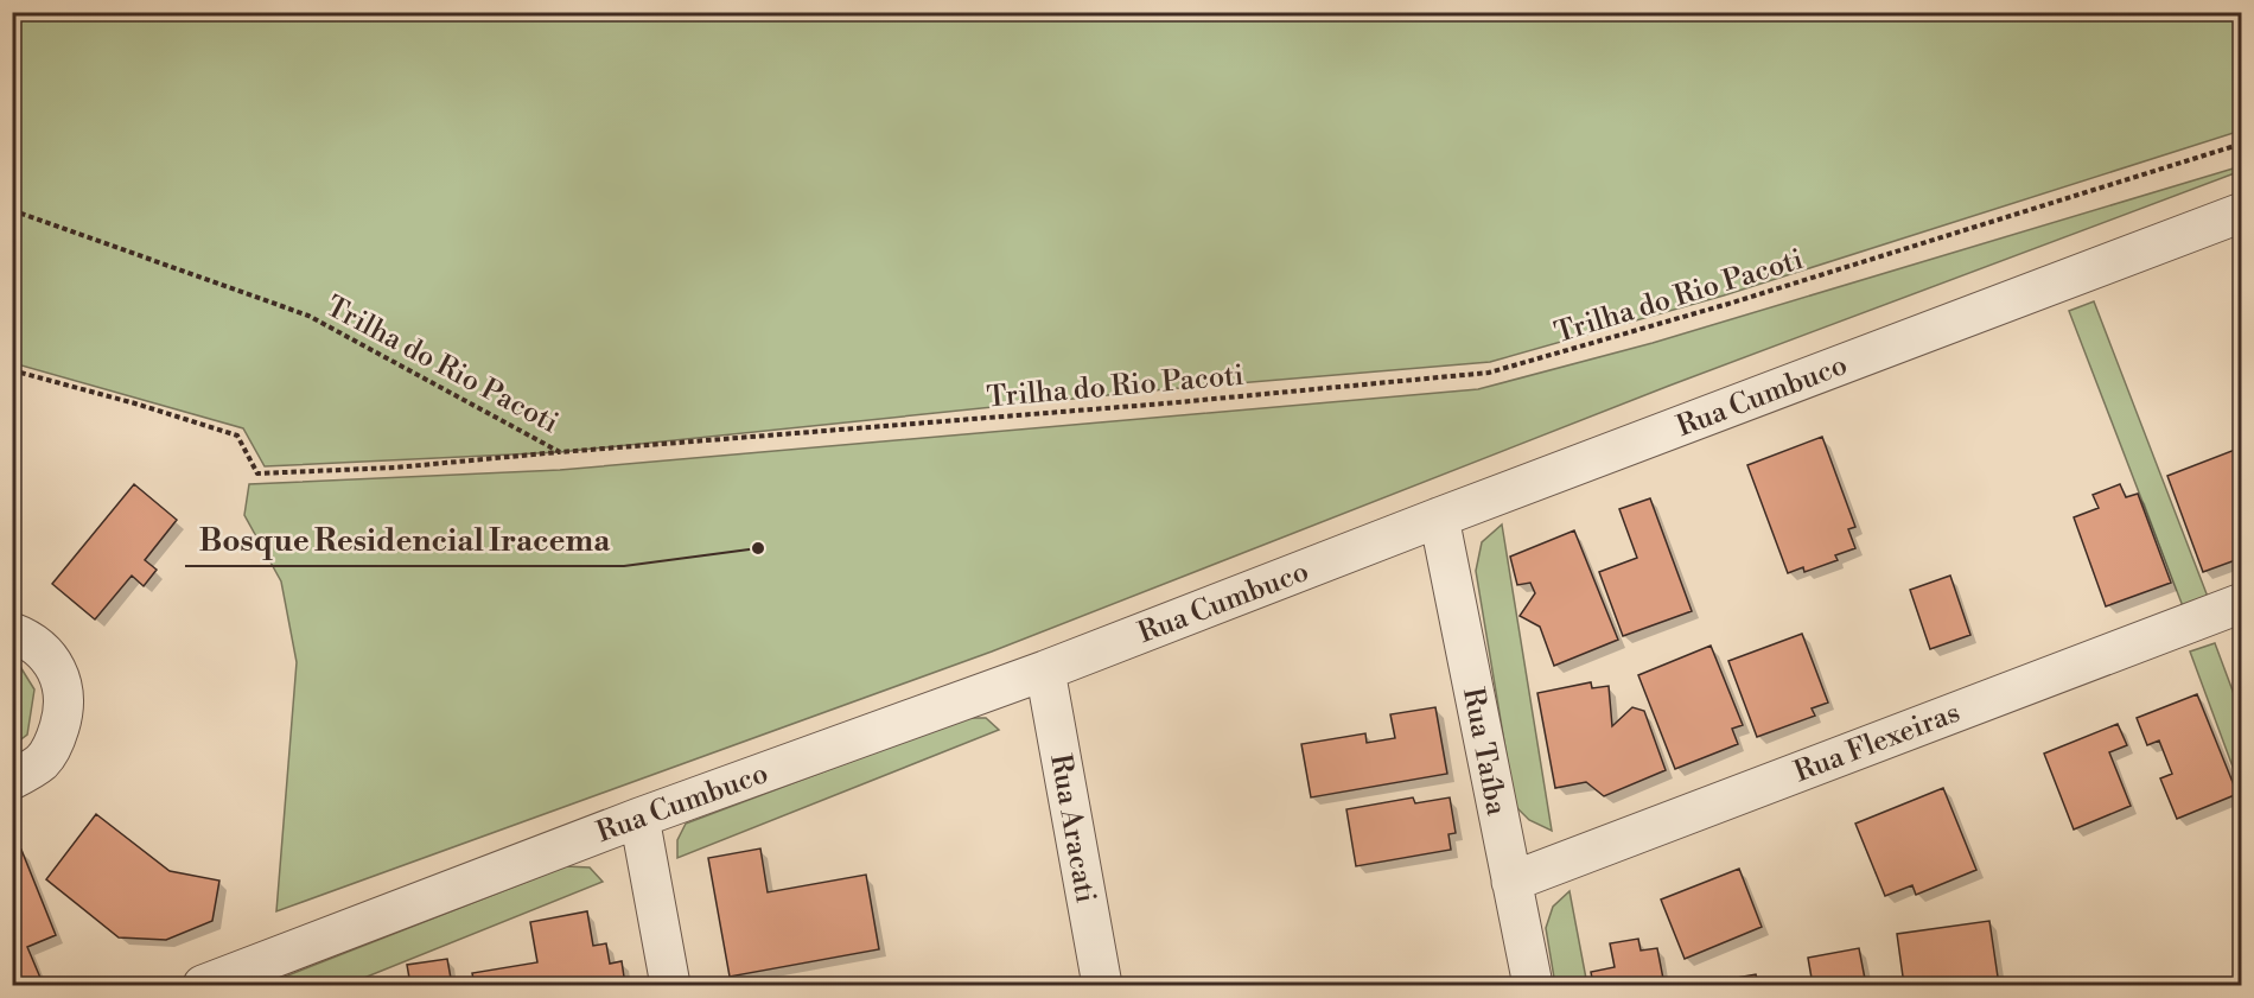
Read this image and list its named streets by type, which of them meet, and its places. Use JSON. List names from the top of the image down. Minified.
{"streets":{"street":["Rua Cumbuco","Rua Flexeiras","Rua Taíba","Rua Aracati"],"path":["Trilha do Rio Pacoti"]},"crossings":[["Rua Cumbuco","Rua Taíba"],["Rua Cumbuco","Rua Aracati"],["Rua Flexeiras","Rua Taíba"]],"places":["Bosque Residencial Iracema"]}
